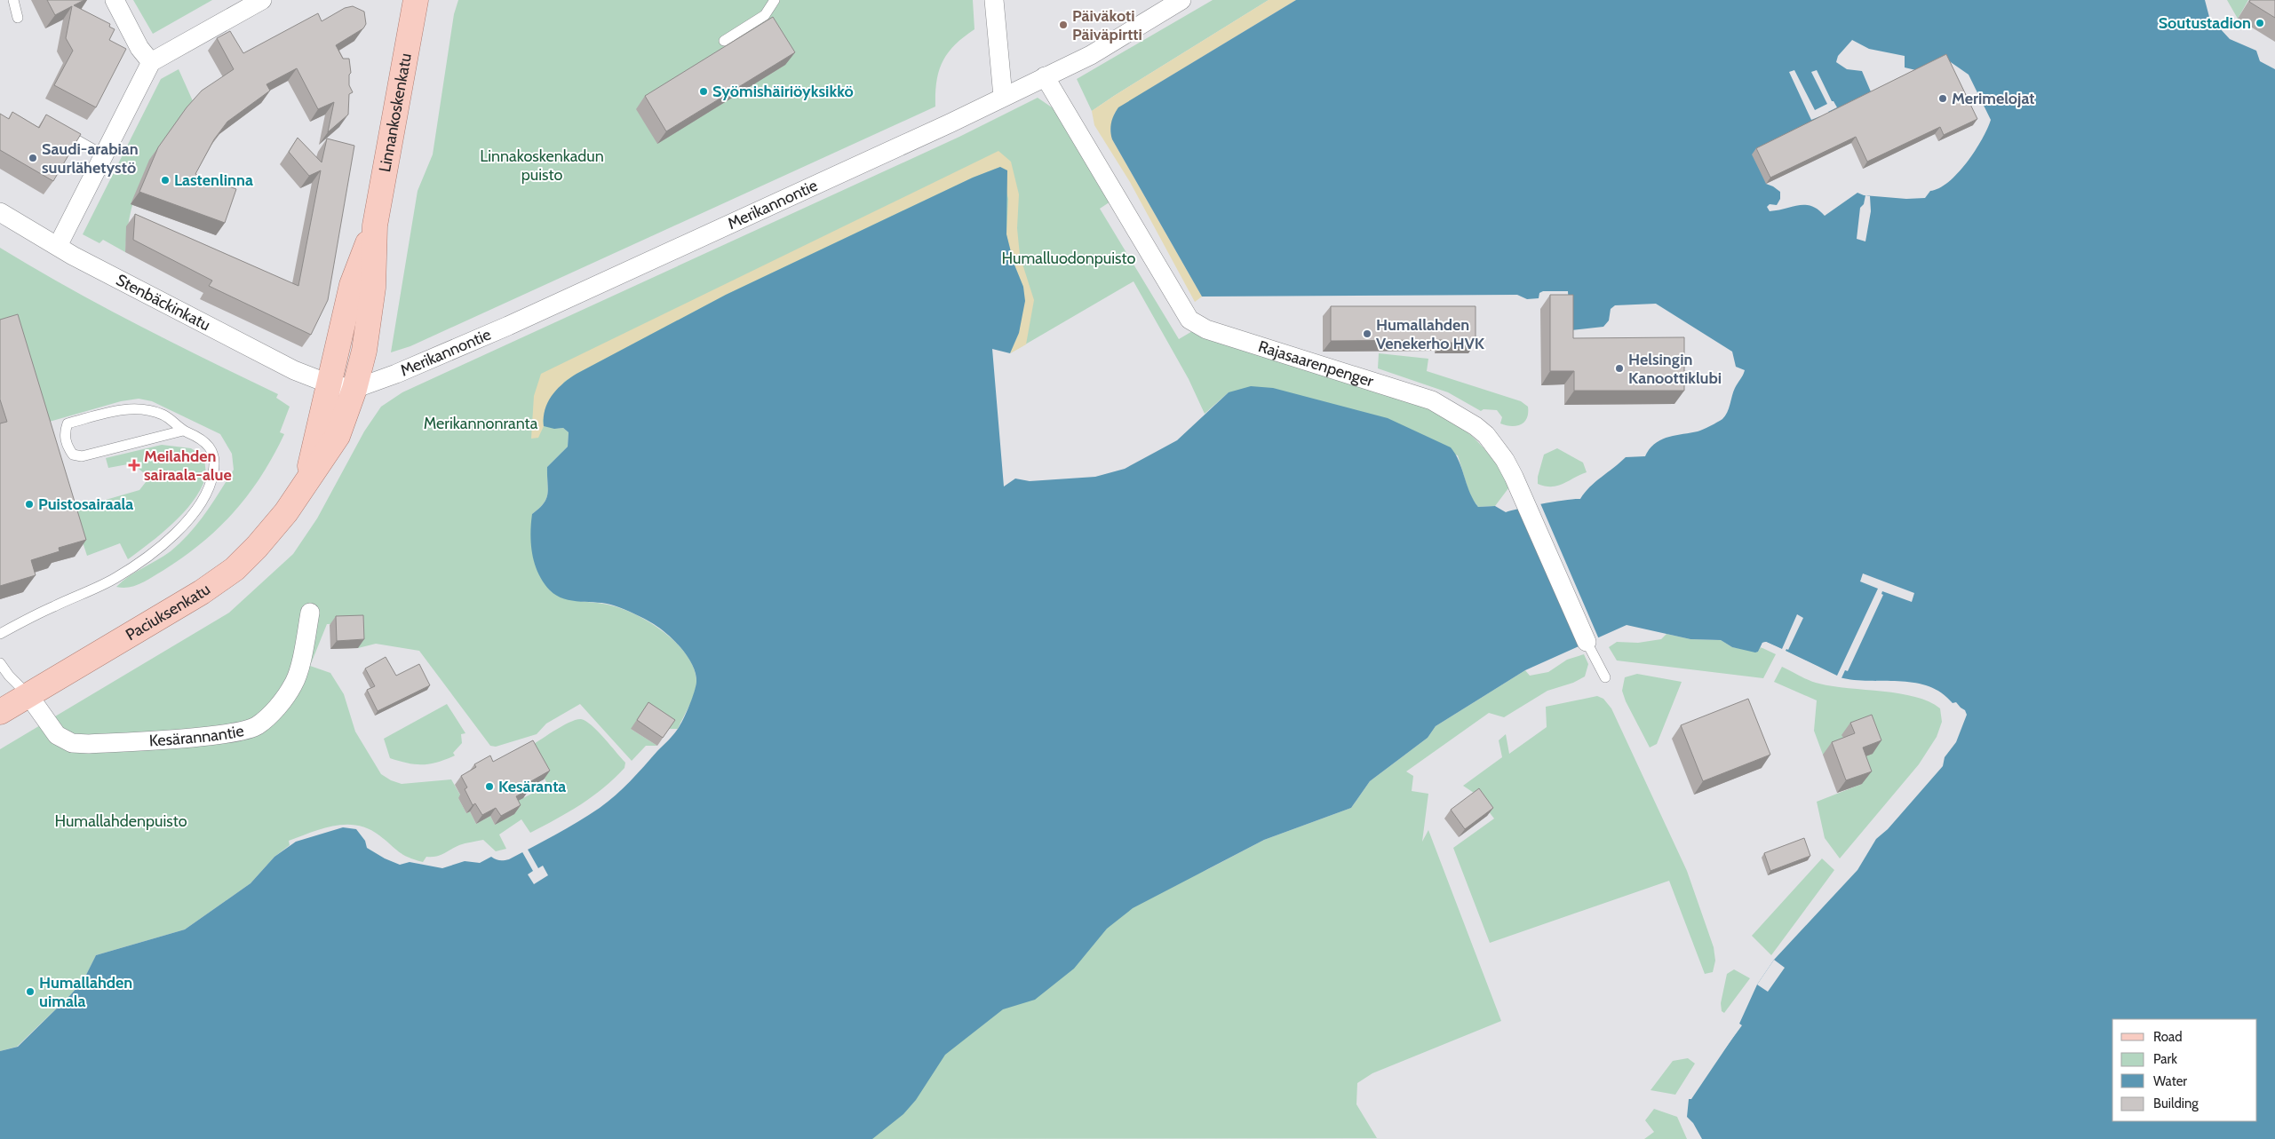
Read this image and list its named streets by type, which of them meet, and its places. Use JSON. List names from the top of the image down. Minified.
{"streets":{"main road":["Linnankoskenkatu","Paciuksenkatu"],"street":["Merikannontie","Stenbäckinkatu","Rajasaarenpenger","Kesärannantie"]},"crossings":[["Linnankoskenkatu","Merikannontie"],["Linnankoskenkatu","Stenbäckinkatu"],["Linnankoskenkatu","Paciuksenkatu"],["Merikannontie","Stenbäckinkatu"],["Merikannontie","Rajasaarenpenger"],["Merikannontie","Paciuksenkatu"],["Stenbäckinkatu","Paciuksenkatu"],["Paciuksenkatu","Kesärannantie"]],"parks":["Linnakoskenkadun puisto","Humalluodonpuisto","Merikannonranta","Humallahdenpuisto"],"places":{"other":["Soutustadion","Päiväkoti Päiväpirtti","Syömishäiriöyksikkö","Merimelojat","Saudi-arabian suurlähetystö","Lastenlinna","Humallahden Venekerho HVK","Helsingin Kanoottiklubi","Puistosairaala","Kesäranta","Humallahden uimala"],"health":["Meilahden sairaala-alue"]},"legend":["Road","Park","Water","Building"]}
